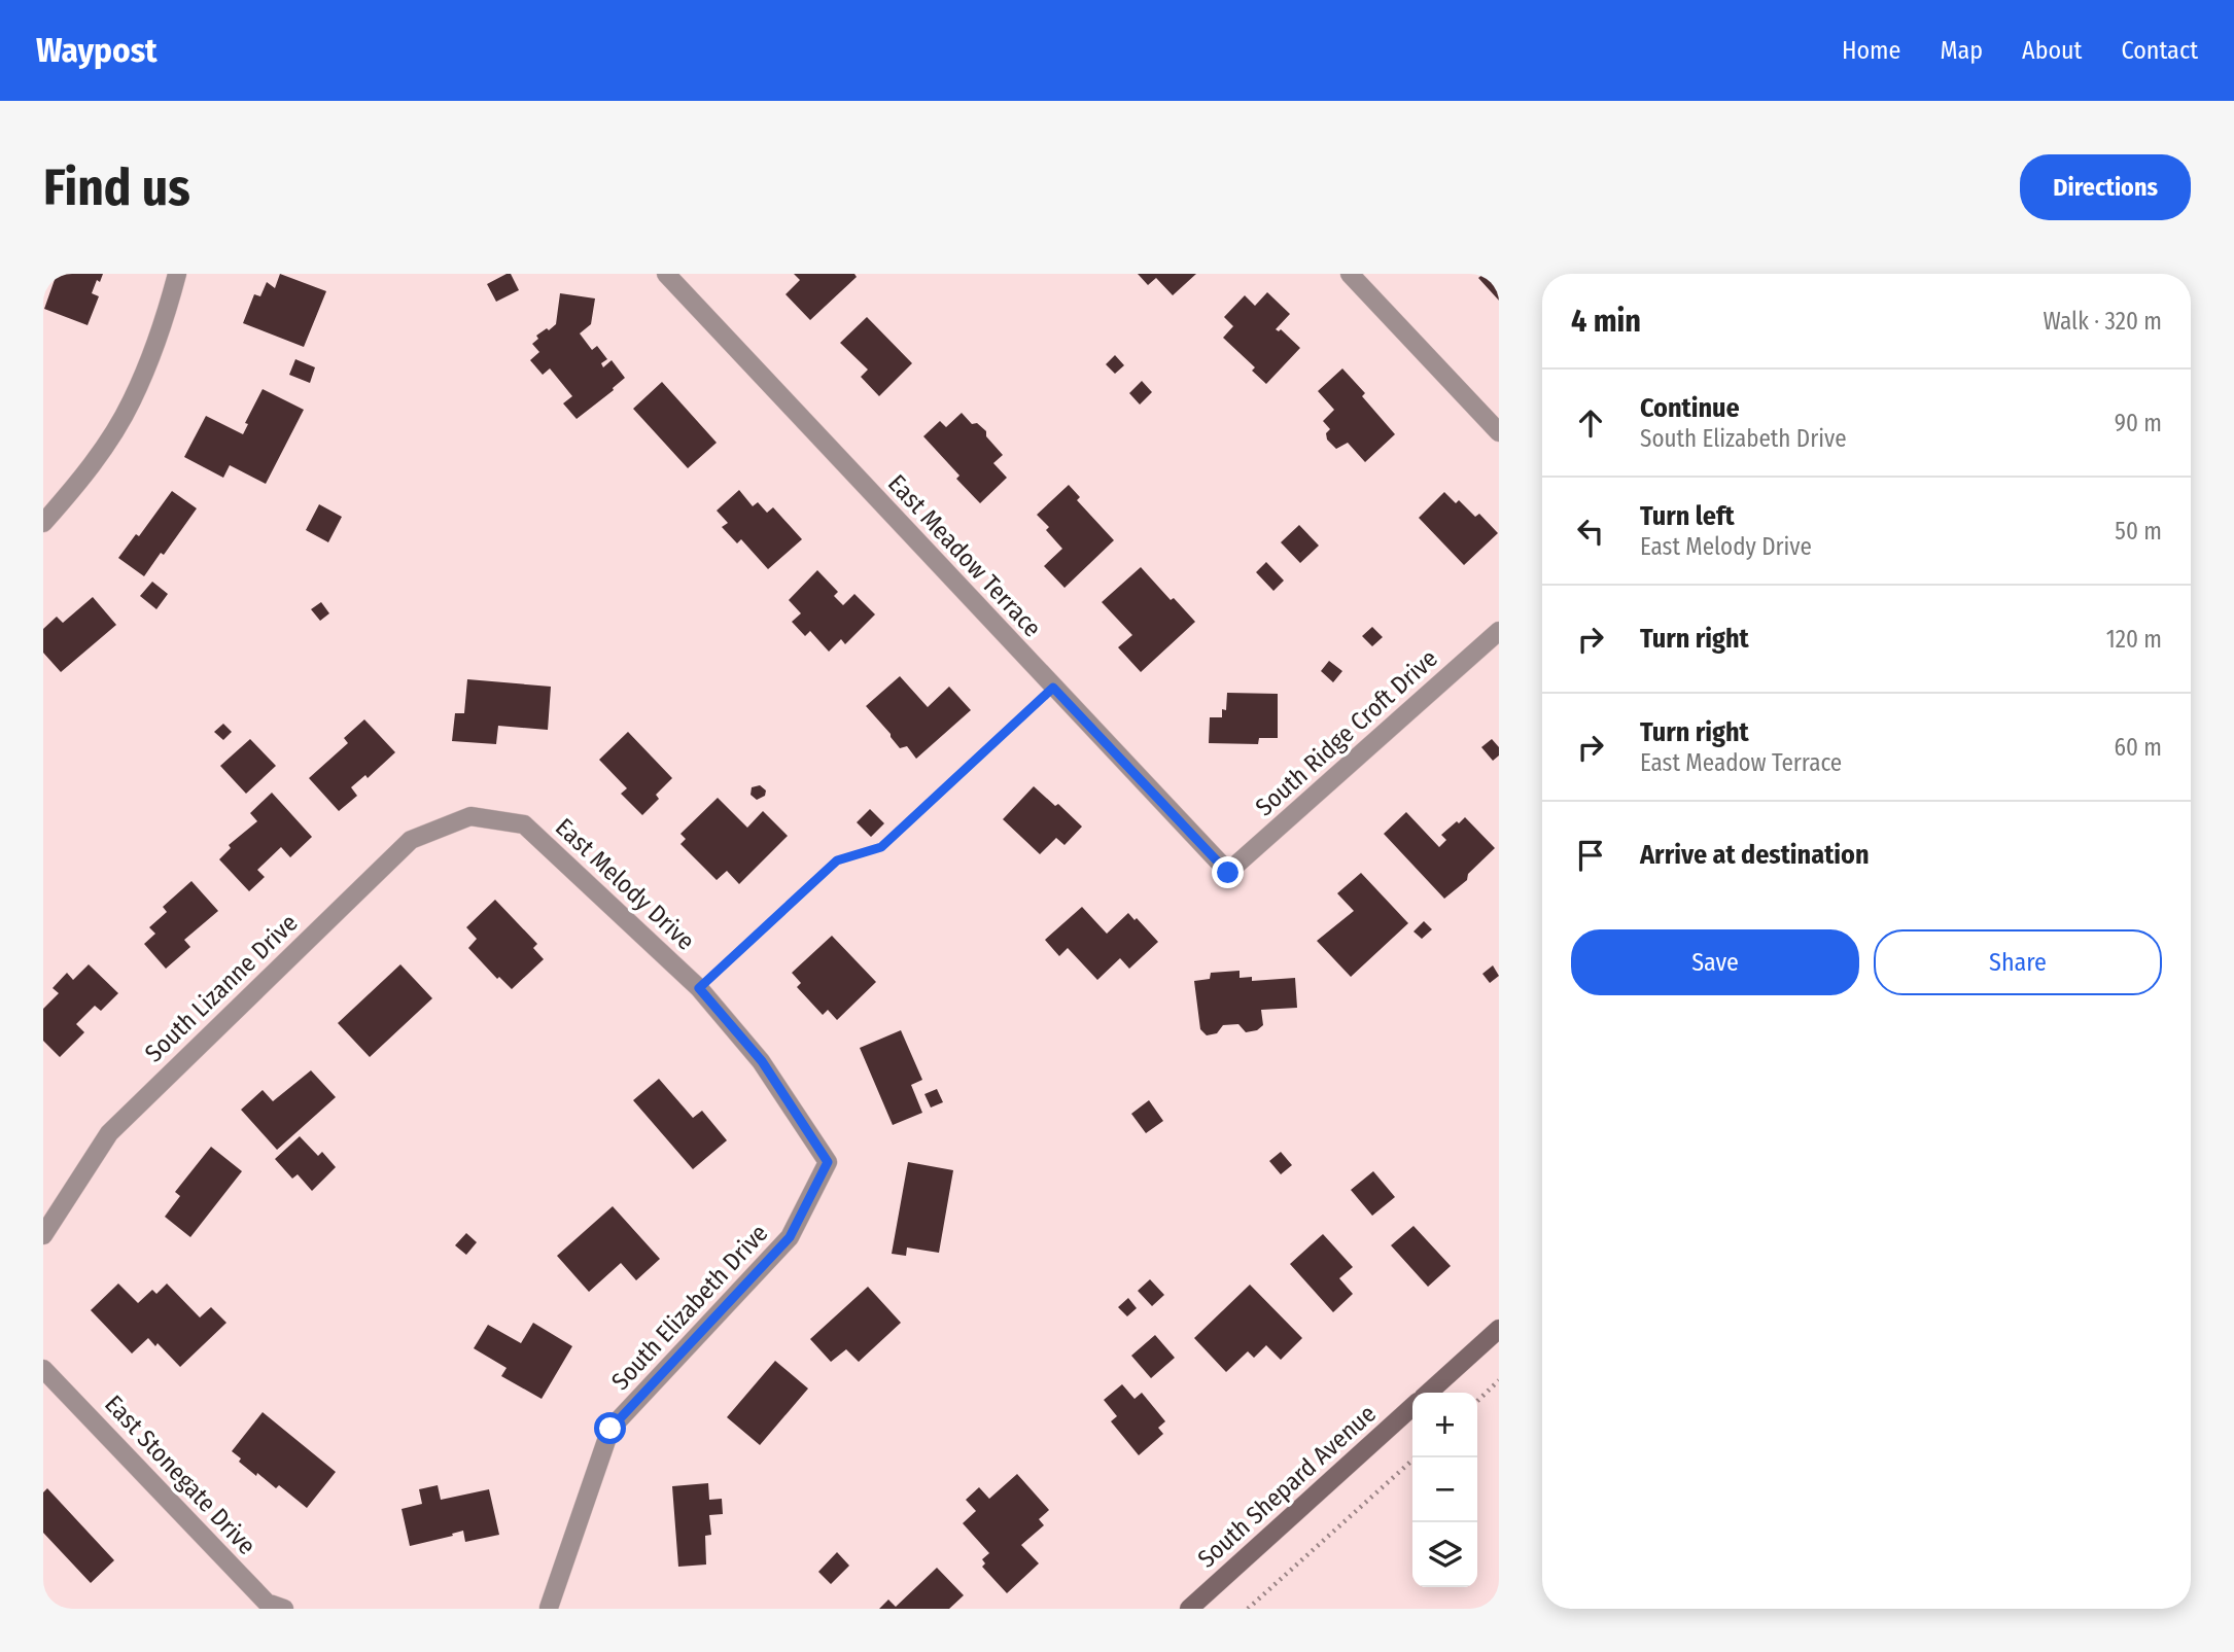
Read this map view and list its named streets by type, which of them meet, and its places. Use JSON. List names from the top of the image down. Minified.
{"streets":{"street":["East Meadow Terrace","South Ridge Croft Drive","East Melody Drive","South Lizanne Drive","South Elizabeth Drive","East Stonegate Drive","South Shepard Avenue"]},"crossings":[["East Meadow Terrace","South Ridge Croft Drive"],["East Melody Drive","South Lizanne Drive"],["East Melody Drive","South Elizabeth Drive"]],"page":{"header":"Waypost","nav":["Home","Map","About","Contact"],"buttons":["Directions",["Save","Share"]],"title":"Find us","heading":["4 min","Walk · 320 m"],"list":[["Continue","South Elizabeth Drive","90 m"],["Turn left","East Melody Drive","50 m"],["Turn right","120 m"],["Turn right","East Meadow Terrace","60 m"],"Arrive at destination"],"map_buttons":["+","−"]}}
